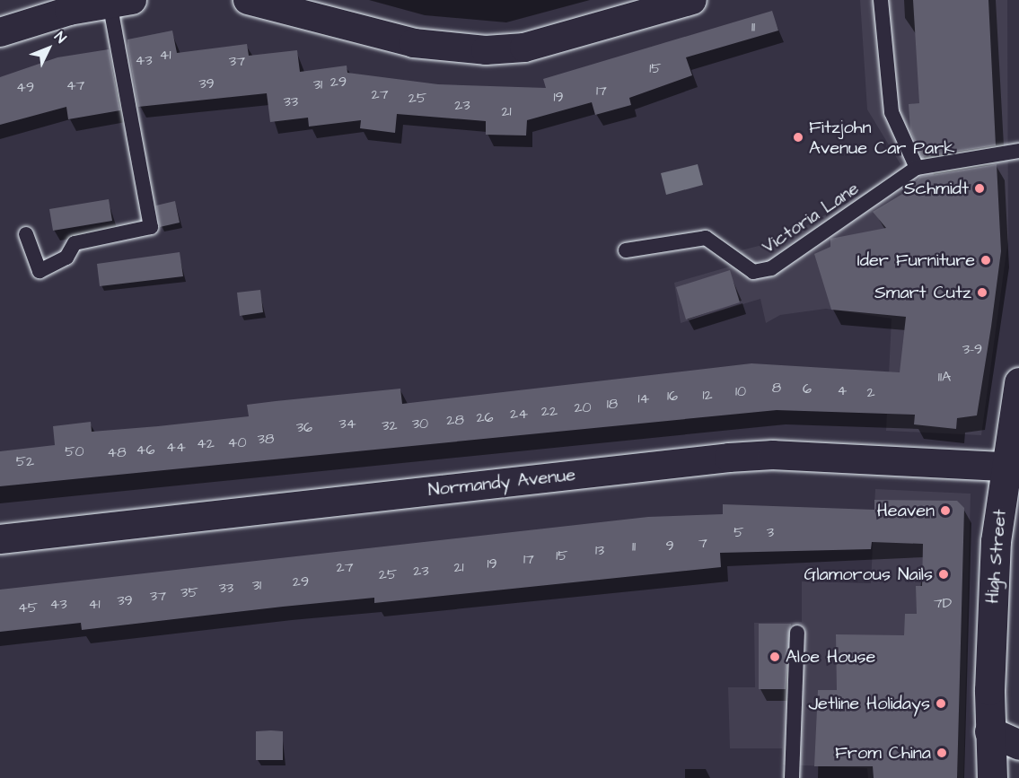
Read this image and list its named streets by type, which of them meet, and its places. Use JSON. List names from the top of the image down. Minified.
{"streets":{"main road":["High Street"],"street":["Normandy Avenue"],"lane":["Victoria Lane"]},"crossings":[["Normandy Avenue","High Street"]],"places":["Fitzjohn Avenue Car Park","Schmidt","Ider Furniture","Smart Cutz","Heaven","Glamorous Nails","Aloe House","Jetline Holidays","From China"],"house_numbers":["11","41","43","37","15","29","39","31","47","49","17","27","19","25","33","23","21","3-9","11A","8","6","4","10","2","12","16","14","18","20","22","24","26","28","34","30","32","36","38","40","42","44","46","50","48","52","5","3","7","9","11","13","15","17","19","27","21","23","25","29","31","33","35","37","39","7D","43","41","45"],"north":"top right"}
